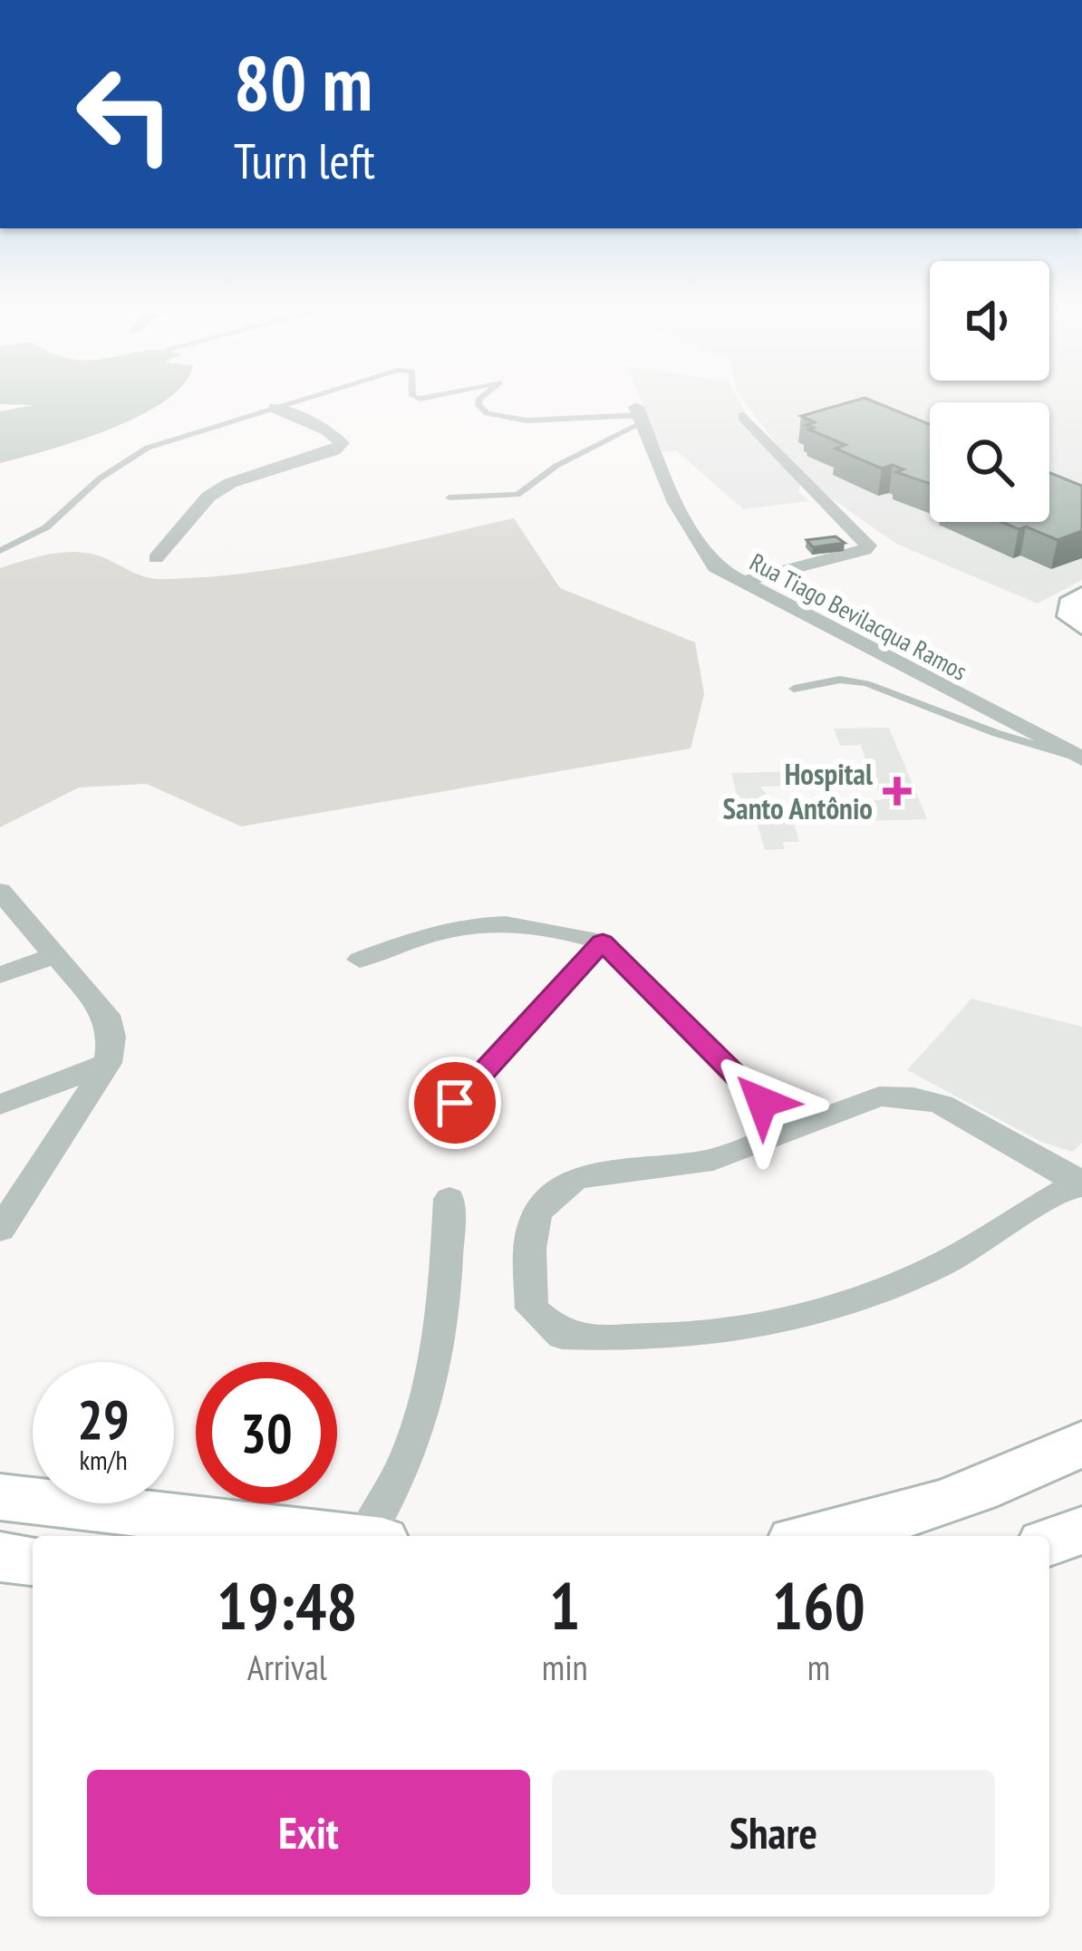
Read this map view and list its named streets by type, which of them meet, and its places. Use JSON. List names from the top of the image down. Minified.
{"streets":{"street":["Rua Tiago Bevilacqua Ramos"]},"places":{"health":["Hospital Santo Antônio"]},"page":{"turn":["80 m","Turn left"],"speed":"29 km/h","limit":"30","eta":["19:48","Arrival","1","min","160","m"],"buttons":["Exit","Share"]}}
